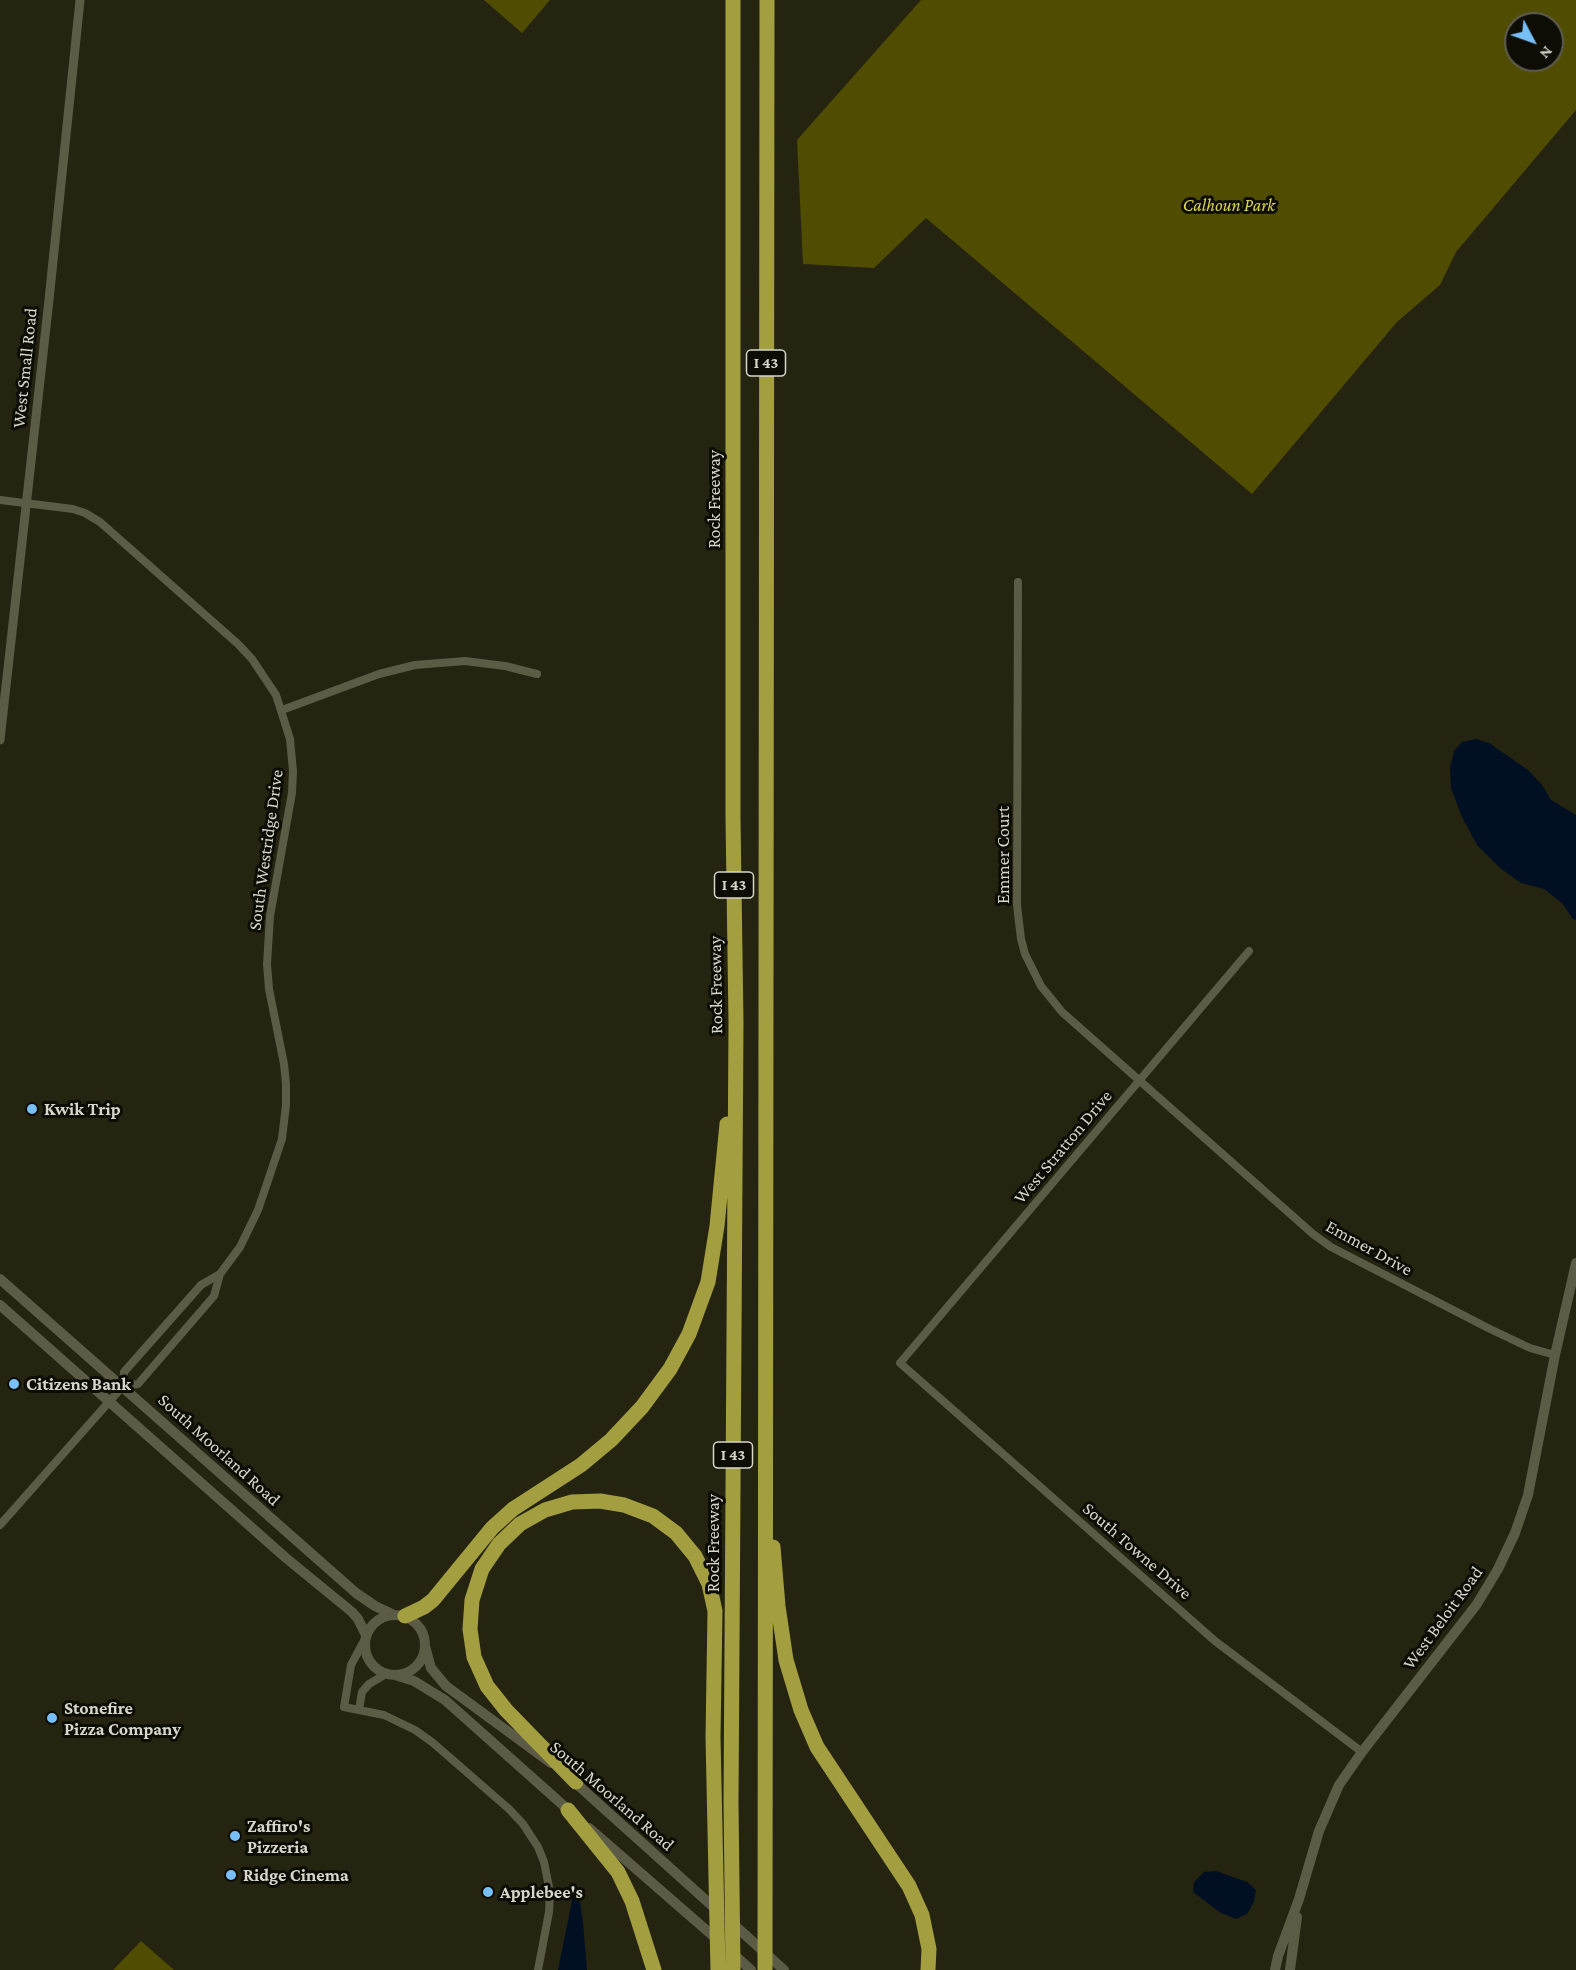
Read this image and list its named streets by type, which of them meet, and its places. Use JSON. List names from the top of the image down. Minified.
{"streets":{"highway":["I 43","Rock Freeway"],"main road":["South Moorland Road","West Beloit Road"],"street":["West Small Road","South Westridge Drive","Emmer Court","West Stratton Drive","Emmer Drive","South Towne Drive"]},"crossings":[["West Small Road","South Westridge Drive"],["South Westridge Drive","South Moorland Road"],["Emmer Court","West Stratton Drive"],["Emmer Court","Emmer Drive"],["West Stratton Drive","Emmer Drive"],["West Stratton Drive","South Towne Drive"],["Emmer Drive","West Beloit Road"],["South Towne Drive","West Beloit Road"]],"parks":["Calhoun Park"],"places":["Kwik Trip","Citizens Bank","Stonefire Pizza Company","Zaffiro's Pizzeria","Ridge Cinema","Applebee's"],"north":"bottom right"}
